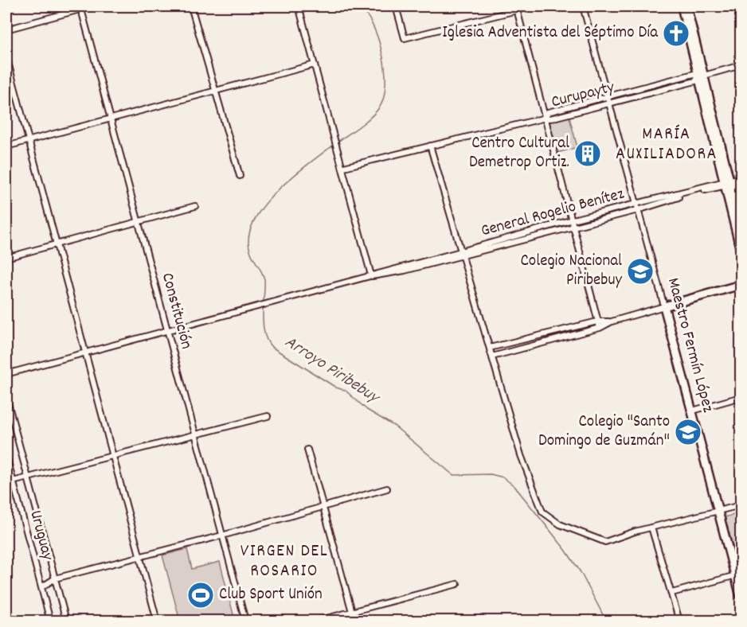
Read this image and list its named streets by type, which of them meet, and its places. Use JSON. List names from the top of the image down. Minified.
{"streets":{"street":["Curupayty","General Rogelio Benítez","Constitución","Maestro Fermín López","Uruguay"]},"crossings":[["Curupayty","Maestro Fermín López"],["General Rogelio Benítez","Constitución"],["General Rogelio Benítez","Maestro Fermín López"]],"districts":["MARÍA AUXILIADORA","VIRGEN DEL ROSARIO"],"water":["Arroyo Piribebuy"],"places":{"church":["Iglesia Adventista del Séptimo Día"],"building":["Centro Cultural Demetrop Ortiz."],"school or university":["Colegio Nacional Piribebuy","Colegio \"Santo Domingo de Guzmán\""],"sports":["Club Sport Unión"]}}
